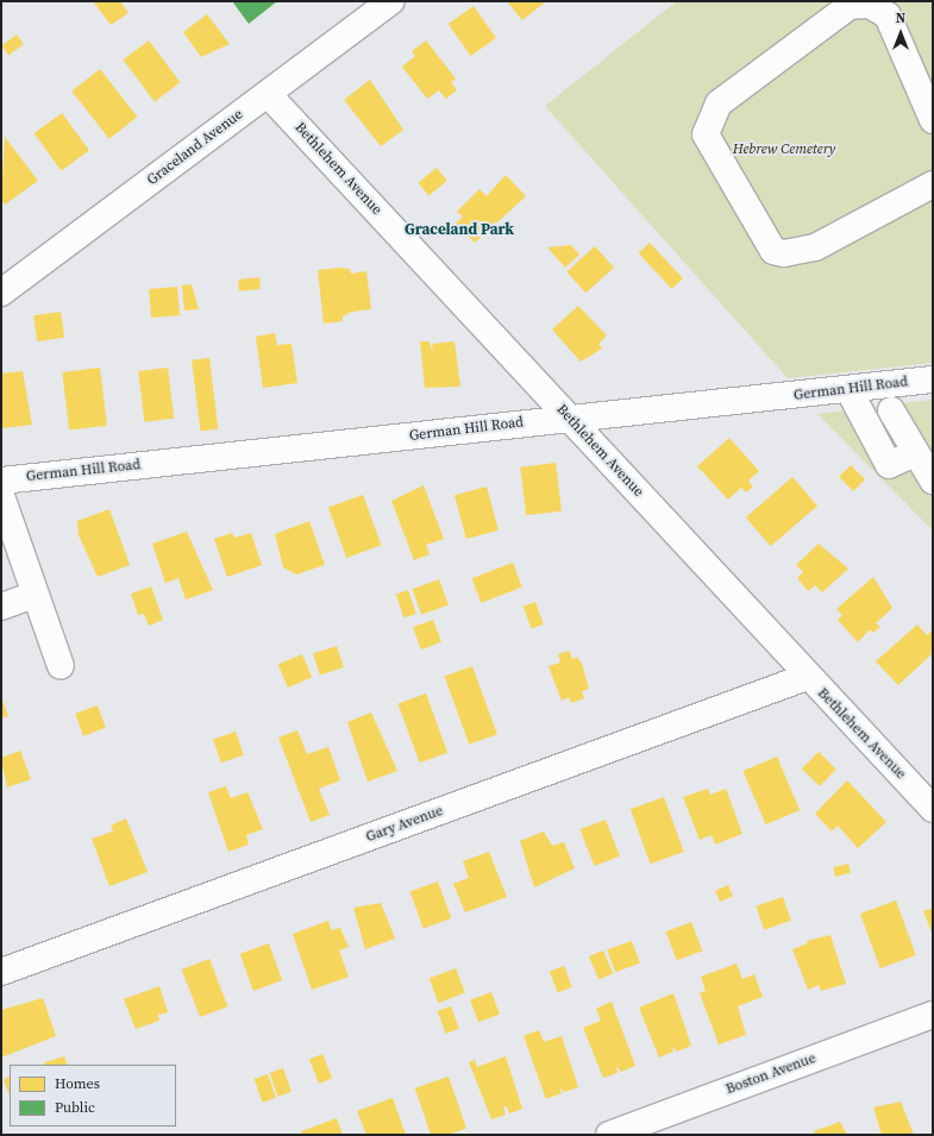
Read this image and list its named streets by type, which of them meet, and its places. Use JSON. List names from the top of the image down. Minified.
{"streets":{"street":["Graceland Avenue","Bethlehem Avenue","German Hill Road","Gary Avenue","Boston Avenue"]},"crossings":[["Graceland Avenue","Bethlehem Avenue"],["Bethlehem Avenue","German Hill Road"],["Bethlehem Avenue","Gary Avenue"]],"districts":["Graceland Park"],"parks":["Hebrew Cemetery"],"legend":["Homes","Public"],"north":"top"}
